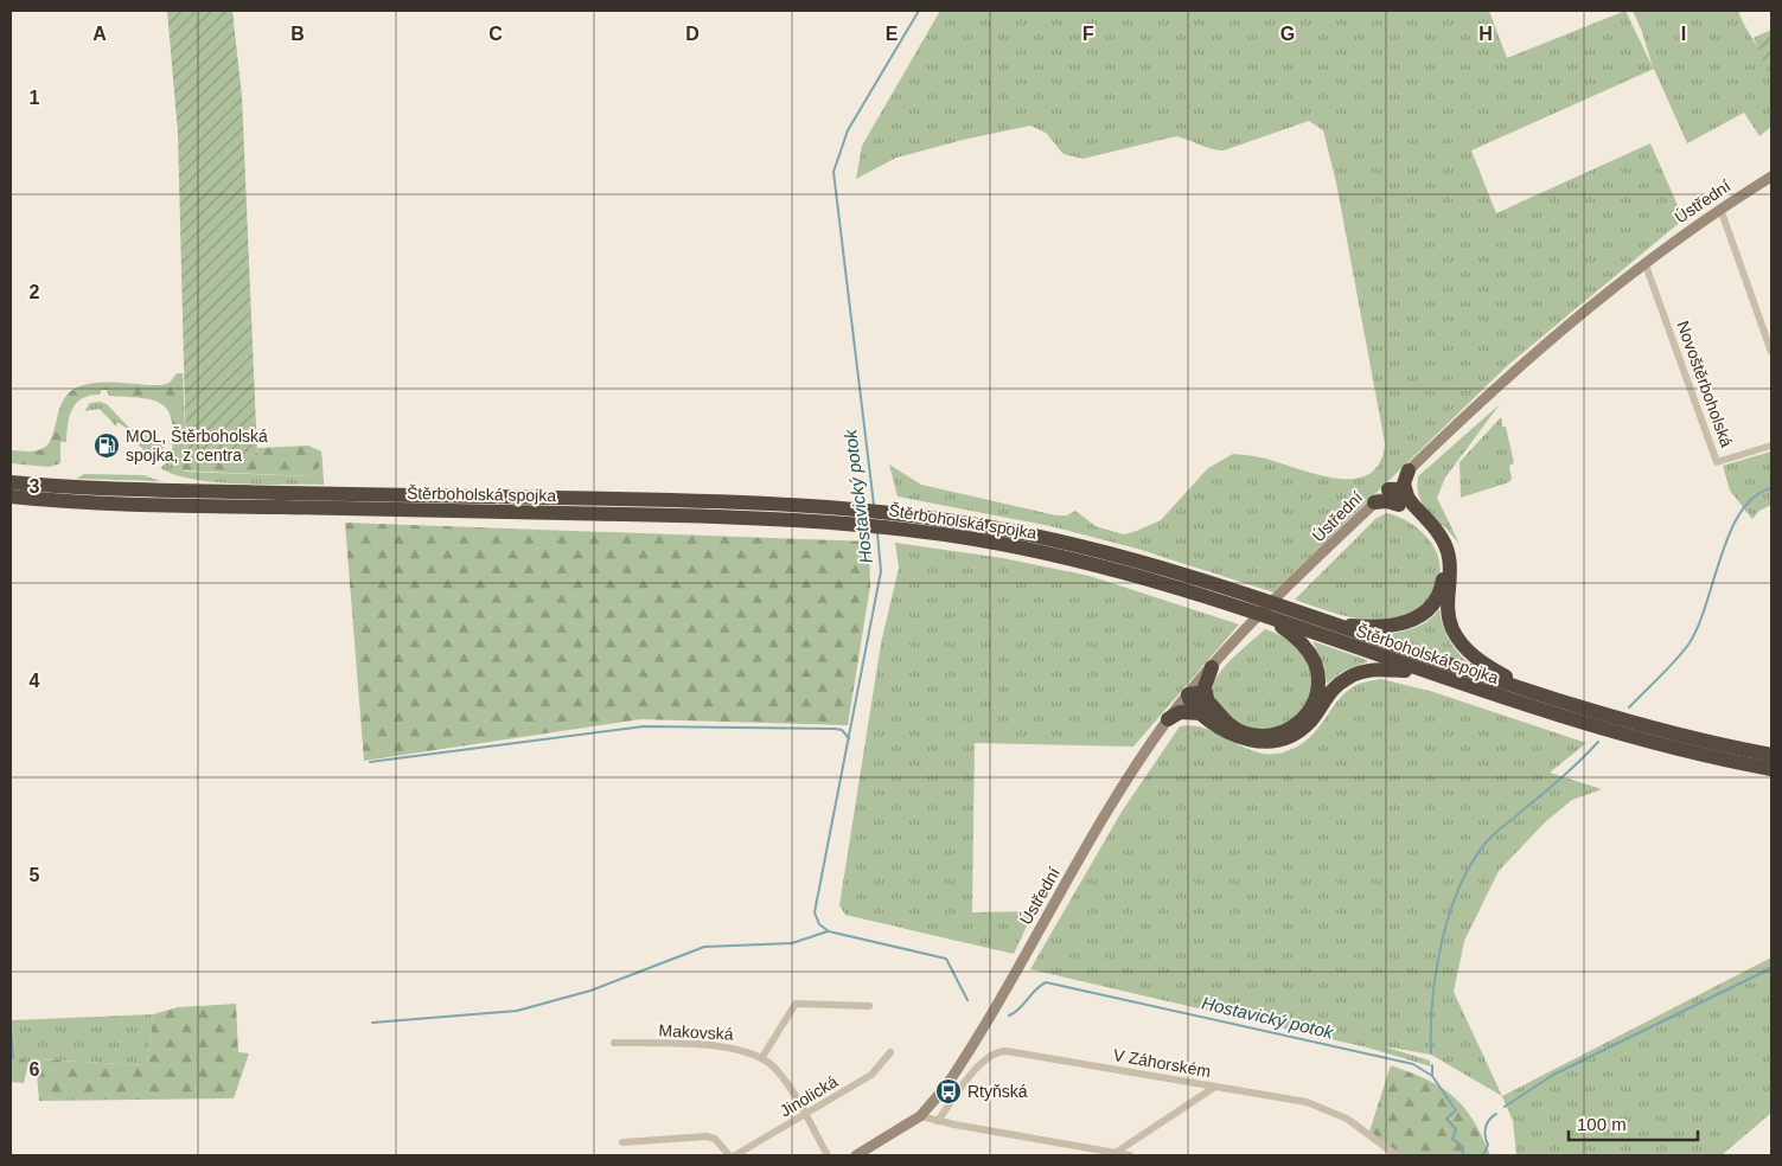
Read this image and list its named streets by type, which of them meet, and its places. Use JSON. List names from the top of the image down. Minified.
{"streets":{"highway":["Štěrboholská spojka"],"street":["Ústřední","Novoštěrboholská","Makovská","V Záhorském","Jinolická"]},"crossings":[["Ústřední","Novoštěrboholská"],["Makovská","Jinolická"]],"water":["Hostavický potok"],"places":{"fuel station":["MOL, Štěrboholská spojka, z centra"],"bus stop":["Rtyňská"]},"scale_bar":"100 m","grid":{"columns":["A","B","C","D","E","F","G","H","I"],"rows":["1","2","3","4","5","6"]}}
